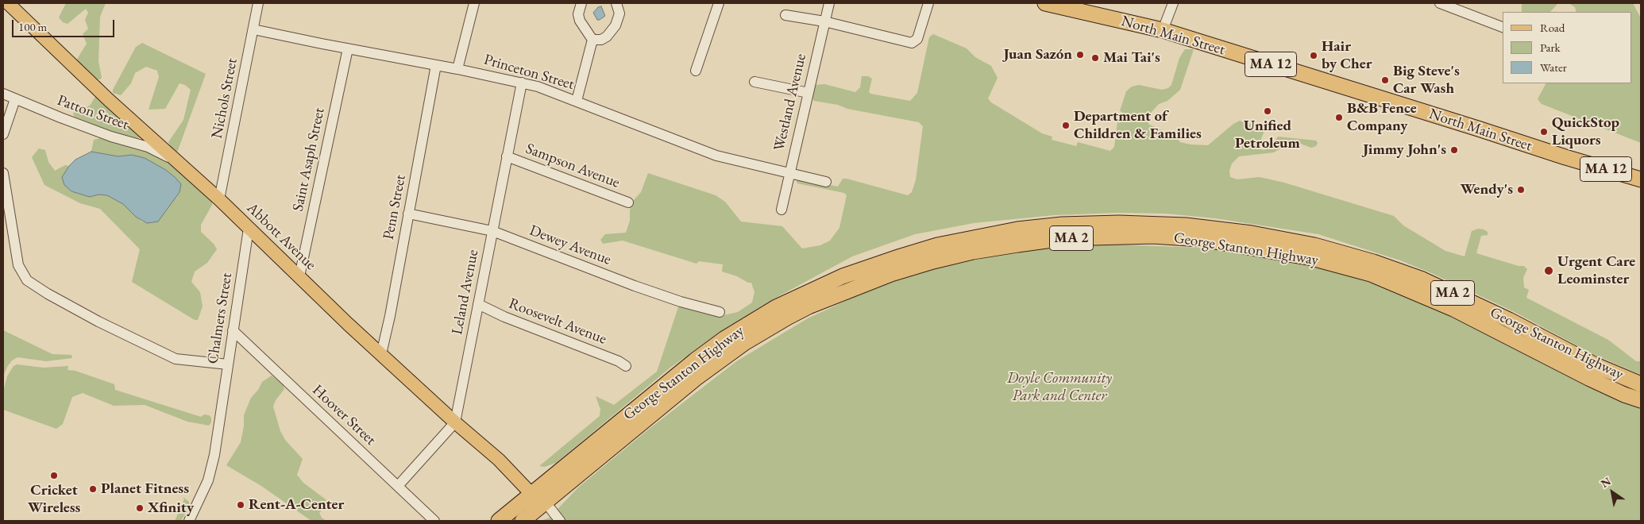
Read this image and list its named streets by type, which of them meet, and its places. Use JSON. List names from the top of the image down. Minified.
{"streets":{"highway":["North Main Street","MA 12","MA 2","George Stanton Highway"],"main road":["Abbott Avenue"],"street":["Princeton Street","Nichols Street","Westland Avenue","Patton Street","Saint Asaph Street","Sampson Avenue","Penn Street","Dewey Avenue","Leland Avenue","Chalmers Street","Roosevelt Avenue","Hoover Street"]},"crossings":[["Princeton Street","Nichols Street"],["Princeton Street","Westland Avenue"],["Princeton Street","Saint Asaph Street"],["Princeton Street","Penn Street"],["Princeton Street","Leland Avenue"],["Nichols Street","Abbott Avenue"],["Patton Street","Abbott Avenue"],["Saint Asaph Street","Abbott Avenue"],["Sampson Avenue","Leland Avenue"],["Penn Street","Abbott Avenue"],["Penn Street","Dewey Avenue"],["Abbott Avenue","George Stanton Highway"],["Abbott Avenue","Leland Avenue"],["Abbott Avenue","Chalmers Street"],["Dewey Avenue","Leland Avenue"],["Leland Avenue","Roosevelt Avenue"],["Chalmers Street","Hoover Street"]],"parks":["Doyle Community Park and Center"],"places":["Juan Sazón","Hair by Cher","Mai Tai's","Big Steve's Car Wash","Unified Petroleum","B&B Fence Company","Department of Children & Families","QuickStop Liquors","Jimmy John's","Wendy's","Urgent Care Leominster","Cricket Wireless","Planet Fitness","Rent-A-Center","Xfinity"],"legend":["Road","Park","Water"],"scale_bar":"100 m","north":"top left"}
